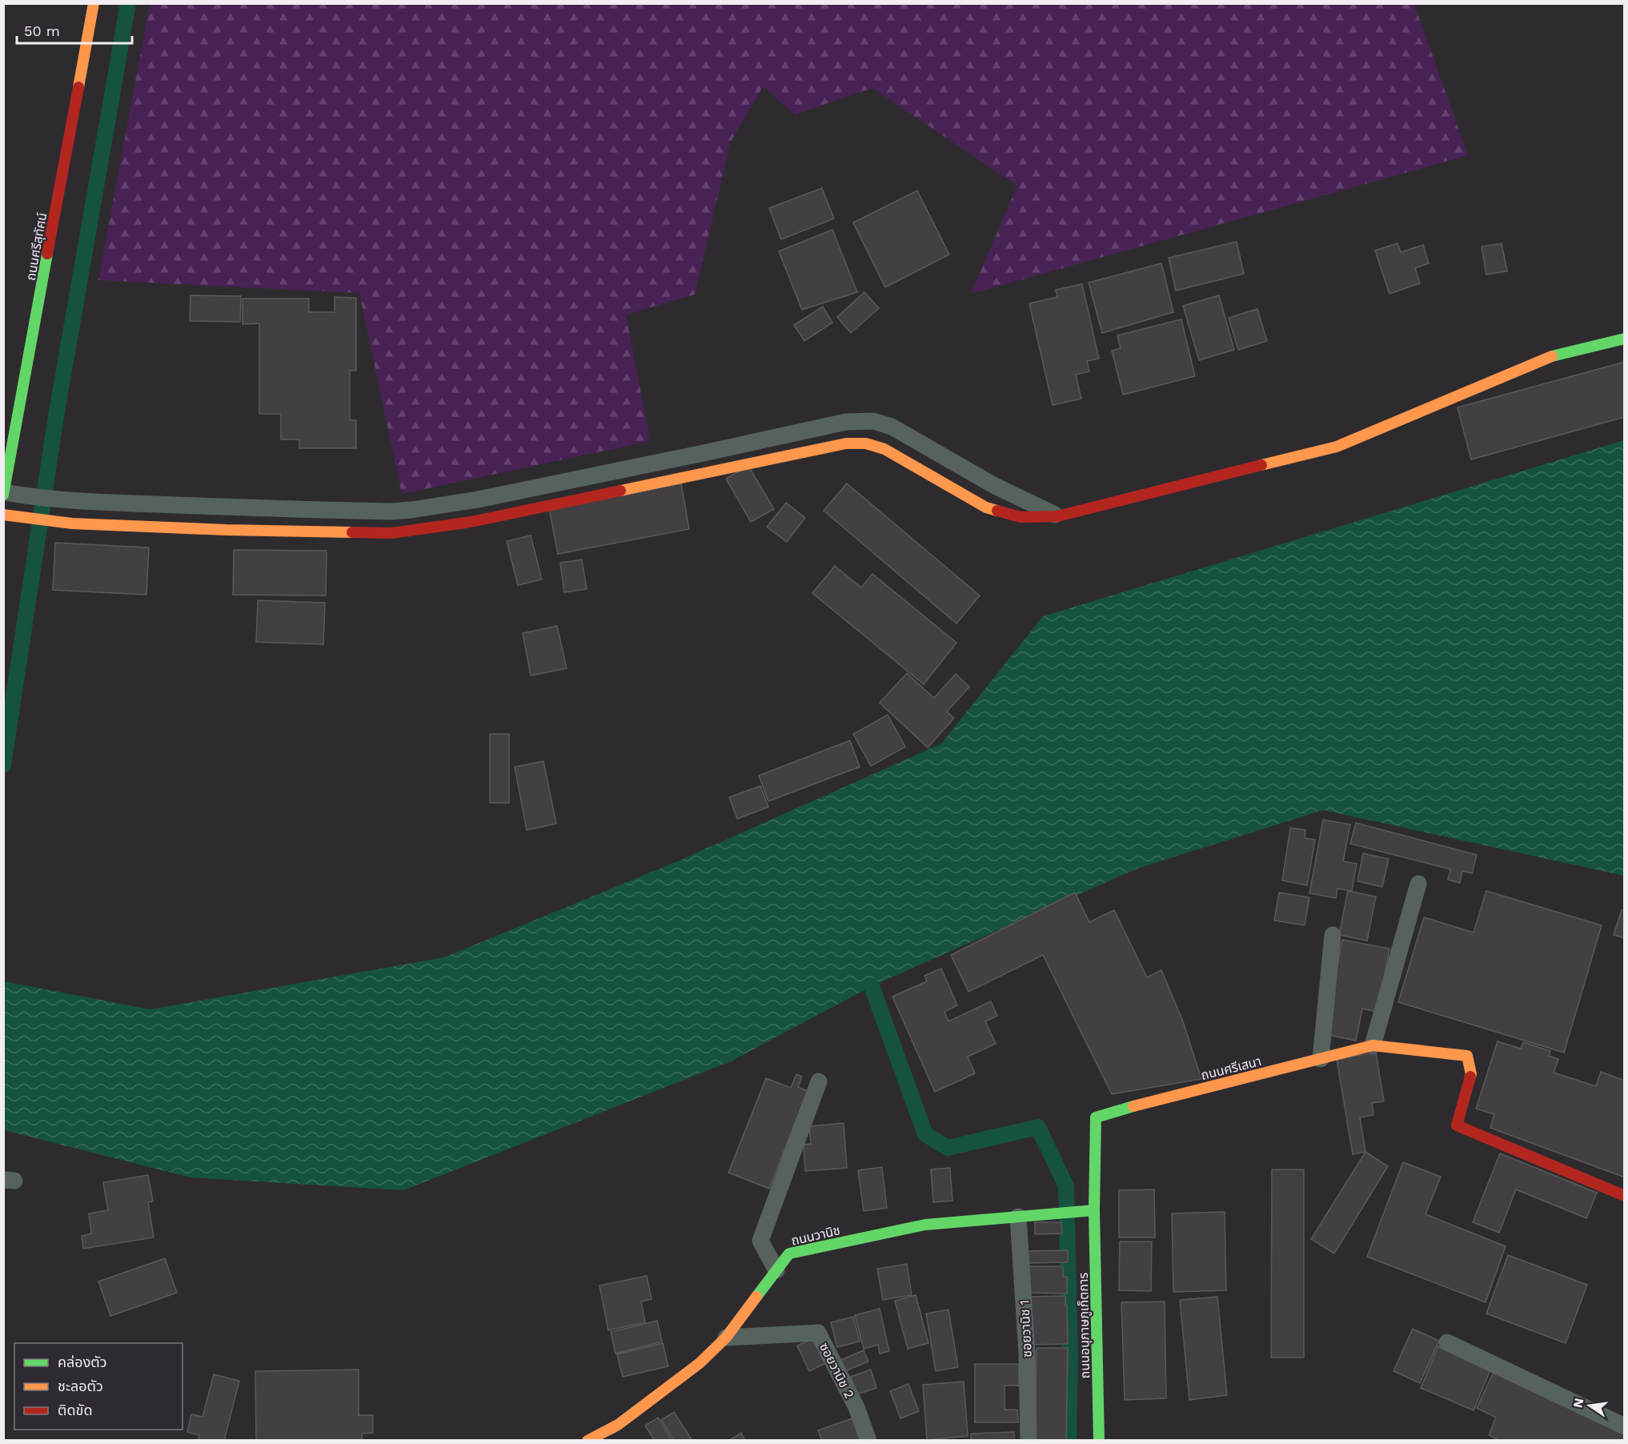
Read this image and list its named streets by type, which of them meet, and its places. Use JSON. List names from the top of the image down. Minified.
{"streets":{"street":["ถนนศรีสุทัศน์","ถนนศรีเสนา","ถนนวานิช","ถนนอนุภาษภูเก็ตการ","ซอยวานิช 1","ซอยวานิช 2"]},"crossings":[["ถนนศรีเสนา","ถนนอนุภาษภูเก็ตการ"],["ถนนวานิช","ถนนอนุภาษภูเก็ตการ"],["ถนนวานิช","ซอยวานิช 1"],["ถนนวานิช","ซอยวานิช 2"]],"legend":["คล่องตัว","ชะลอตัว","ติดขัด"],"scale_bar":"50 m","north":"left"}
